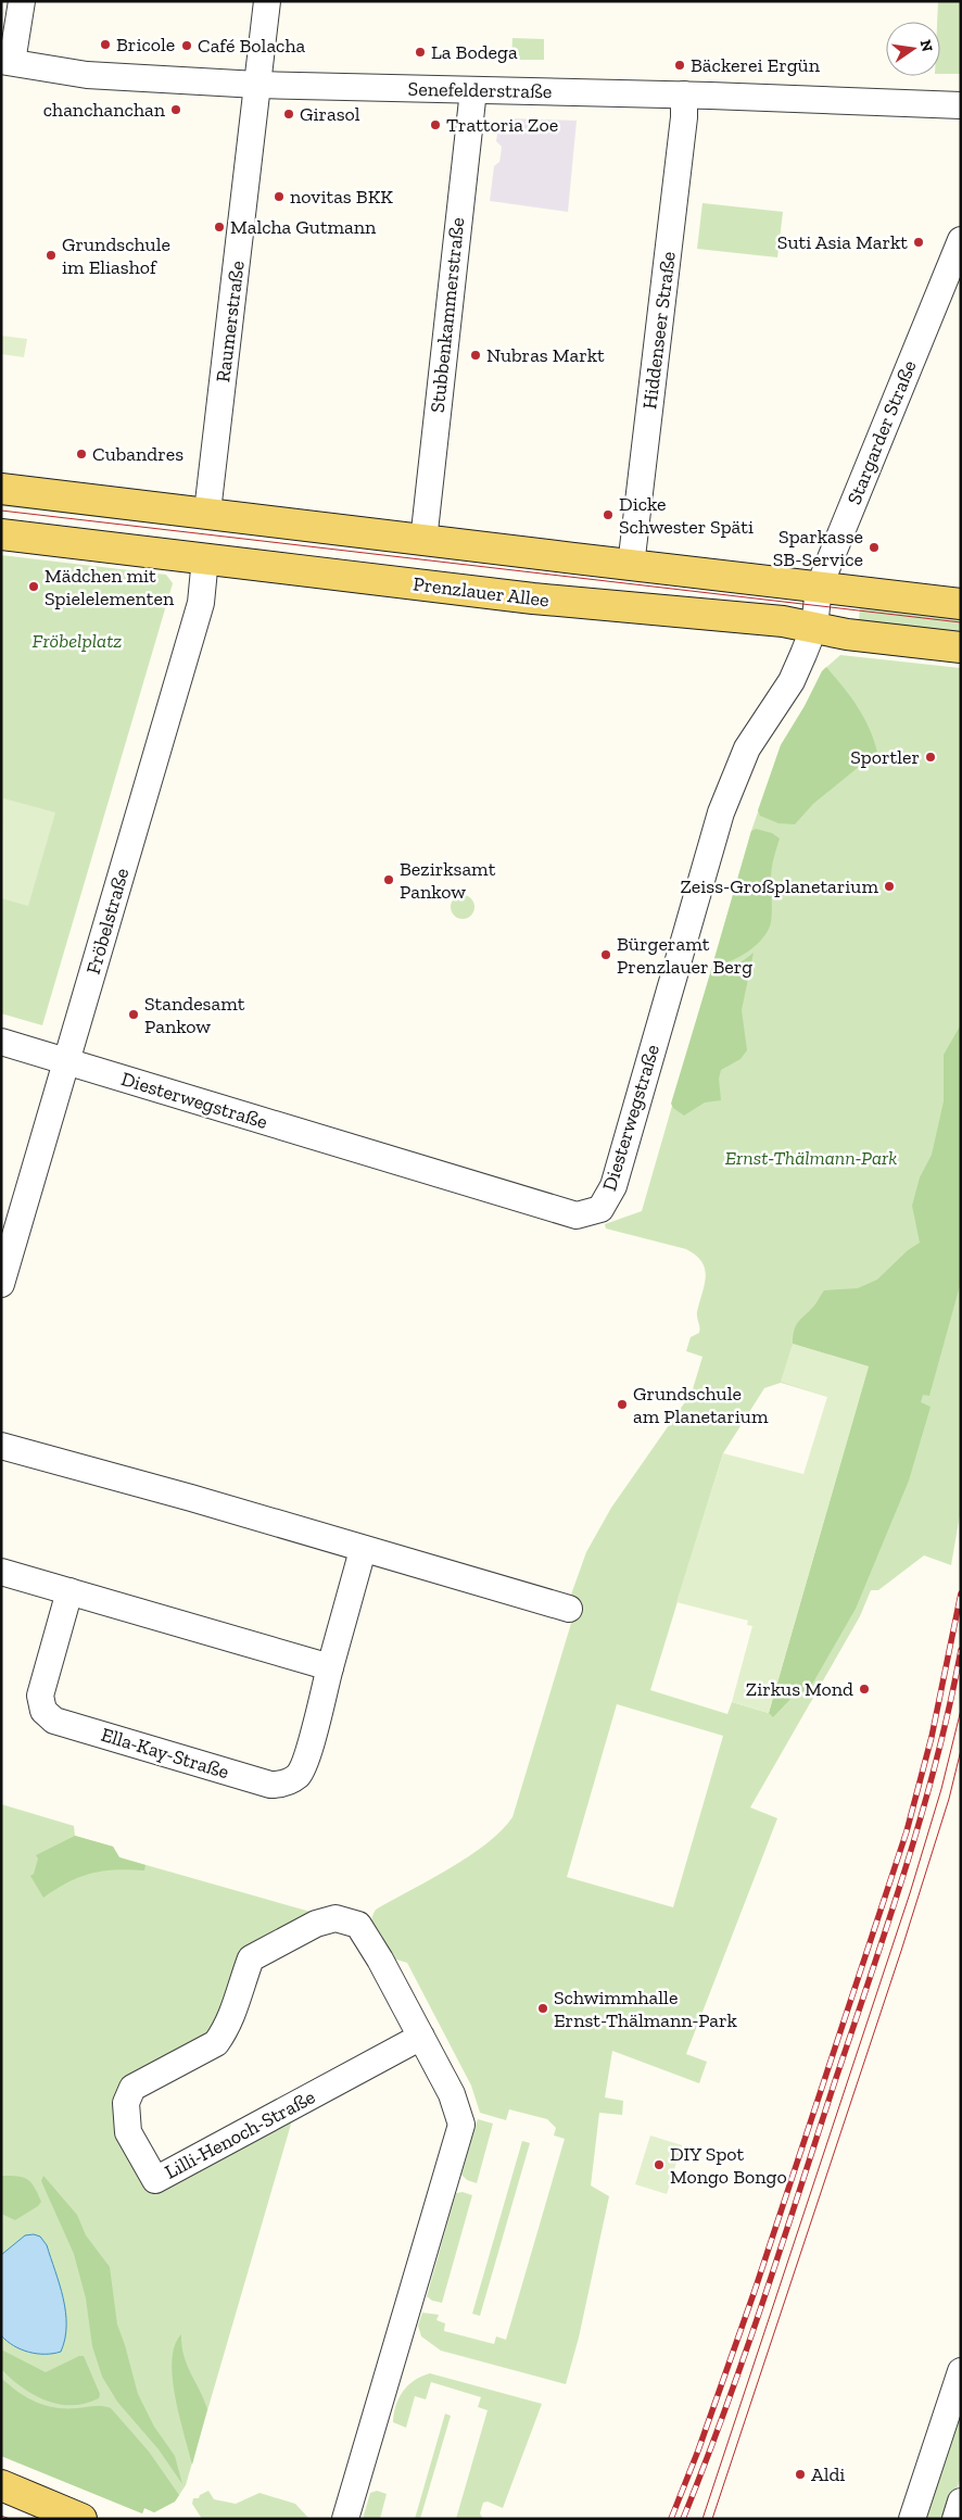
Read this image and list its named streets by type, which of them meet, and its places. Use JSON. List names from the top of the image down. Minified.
{"streets":{"main road":["Prenzlauer Allee"],"street":["Senefelderstraße","Stubbenkammerstraße","Raumerstraße","Hiddenseer Straße","Stargarder Straße","Fröbelstraße","Diesterwegstraße","Ella-Kay-Straße","Lilli-Henoch-Straße"]},"crossings":[["Senefelderstraße","Stubbenkammerstraße"],["Senefelderstraße","Raumerstraße"],["Senefelderstraße","Hiddenseer Straße"],["Stargarder Straße","Prenzlauer Allee"],["Stargarder Straße","Diesterwegstraße"],["Prenzlauer Allee","Fröbelstraße"],["Prenzlauer Allee","Diesterwegstraße"],["Fröbelstraße","Diesterwegstraße"]],"parks":["Fröbelplatz","Ernst-Thälmann-Park"],"places":["Bricole","Café Bolacha","La Bodega","Bäckerei Ergün","chanchanchan","Girasol","Trattoria Zoe","novitas BKK","Malcha Gutmann","Suti Asia Markt","Grundschule im Eliashof","Nubras Markt","Cubandres","Dicke Schwester Späti","Sparkasse SB-Service","Mädchen mit Spielelementen","Sportler","Bezirksamt Pankow","Zeiss-Großplanetarium","Bürgeramt Prenzlauer Berg","Standesamt Pankow","Grundschule am Planetarium","Zirkus Mond","Schwimmhalle Ernst-Thälmann-Park","DIY Spot Mongo Bongo","Aldi"],"north":"right"}
